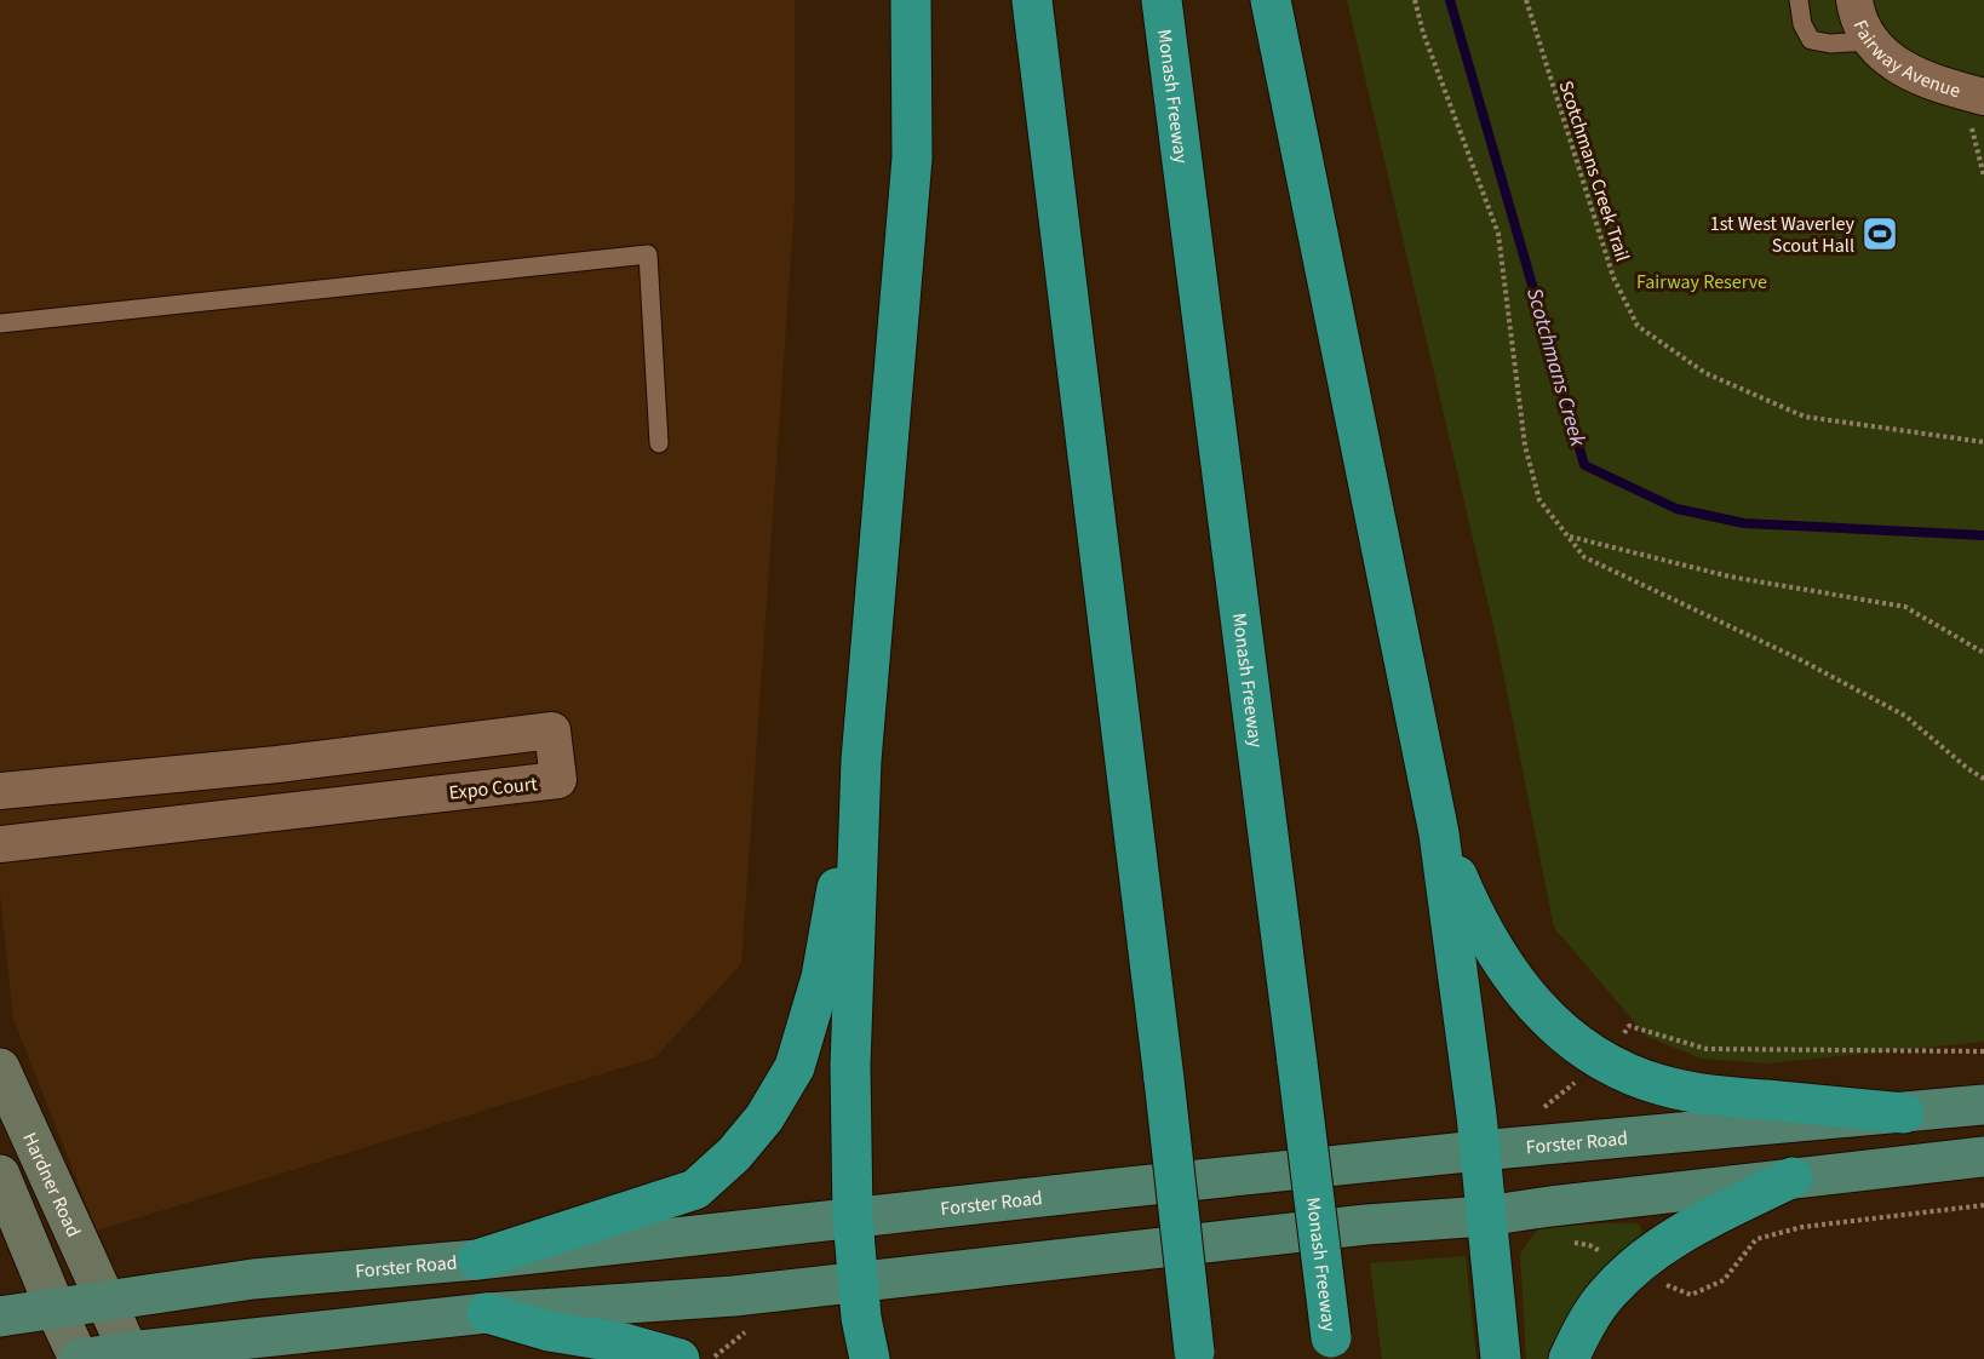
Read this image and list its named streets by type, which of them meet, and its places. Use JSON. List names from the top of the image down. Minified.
{"streets":{"highway":["Monash Freeway"],"main road":["Forster Road"],"street":["Fairway Avenue","Expo Court","Hardner Road"],"path":["Scotchmans Creek Trail"]},"crossings":[["Forster Road","Hardner Road"]],"water":["Scotchmans Creek"],"parks":["Fairway Reserve"],"places":{"sports":["1st West Waverley Scout Hall"]}}
